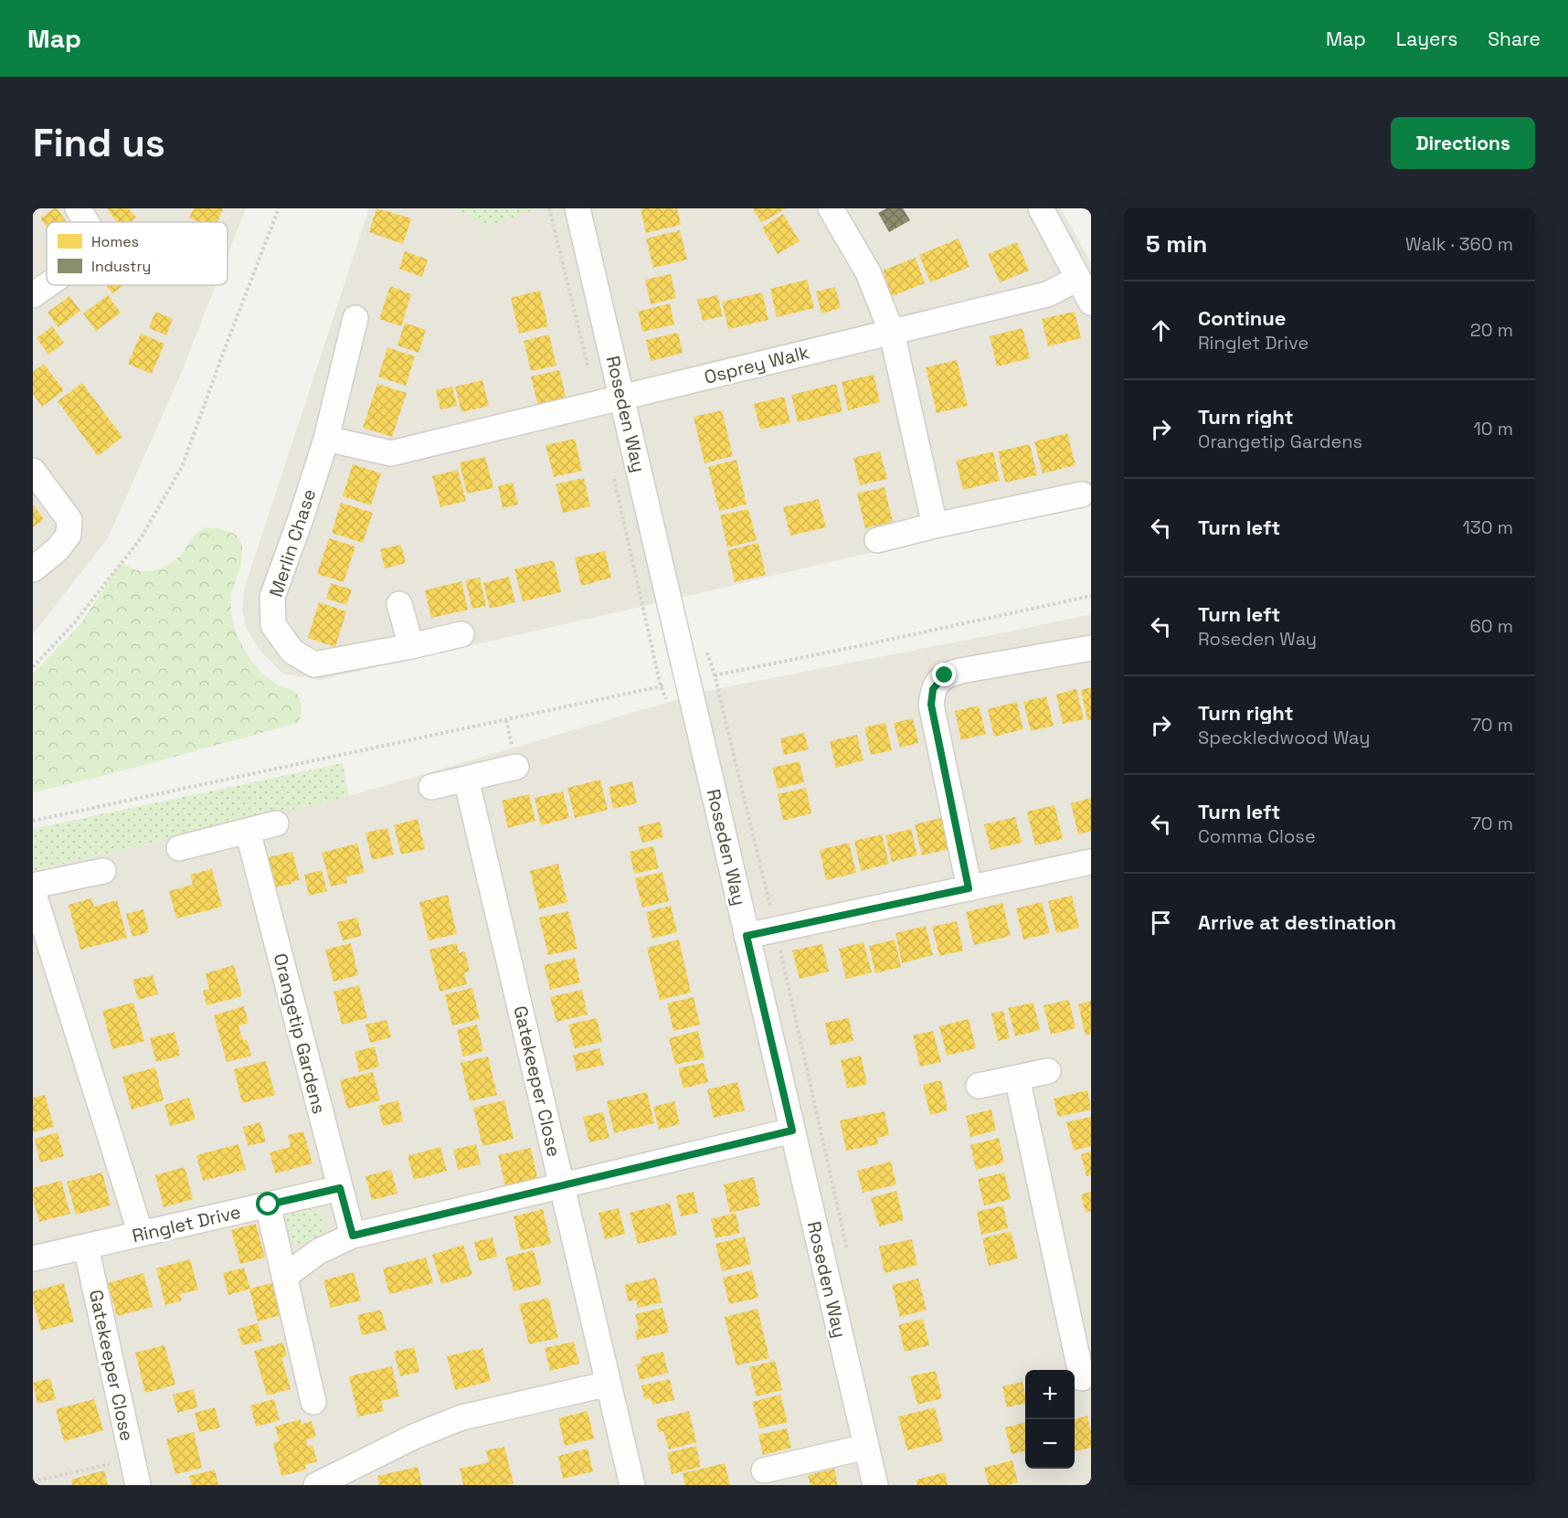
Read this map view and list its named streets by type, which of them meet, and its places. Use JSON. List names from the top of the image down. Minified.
{"streets":{"street":["Osprey Walk","Roseden Way","Merlin Chase","Orangetip Gardens","Gatekeeper Close","Ringlet Drive"]},"crossings":[["Osprey Walk","Roseden Way"],["Orangetip Gardens","Ringlet Drive"],["Gatekeeper Close","Ringlet Drive"]],"legend":["Homes","Industry"],"page":{"header":"Map","nav":["Map","Layers","Share"],"buttons":"Directions","title":"Find us","heading":["5 min","Walk · 360 m"],"list":[["Continue","Ringlet Drive","20 m"],["Turn right","Orangetip Gardens","10 m"],["Turn left","130 m"],["Turn left","Roseden Way","60 m"],["Turn right","Speckledwood Way","70 m"],["Turn left","Comma Close","70 m"],"Arrive at destination"],"map_buttons":["+","−"]}}
